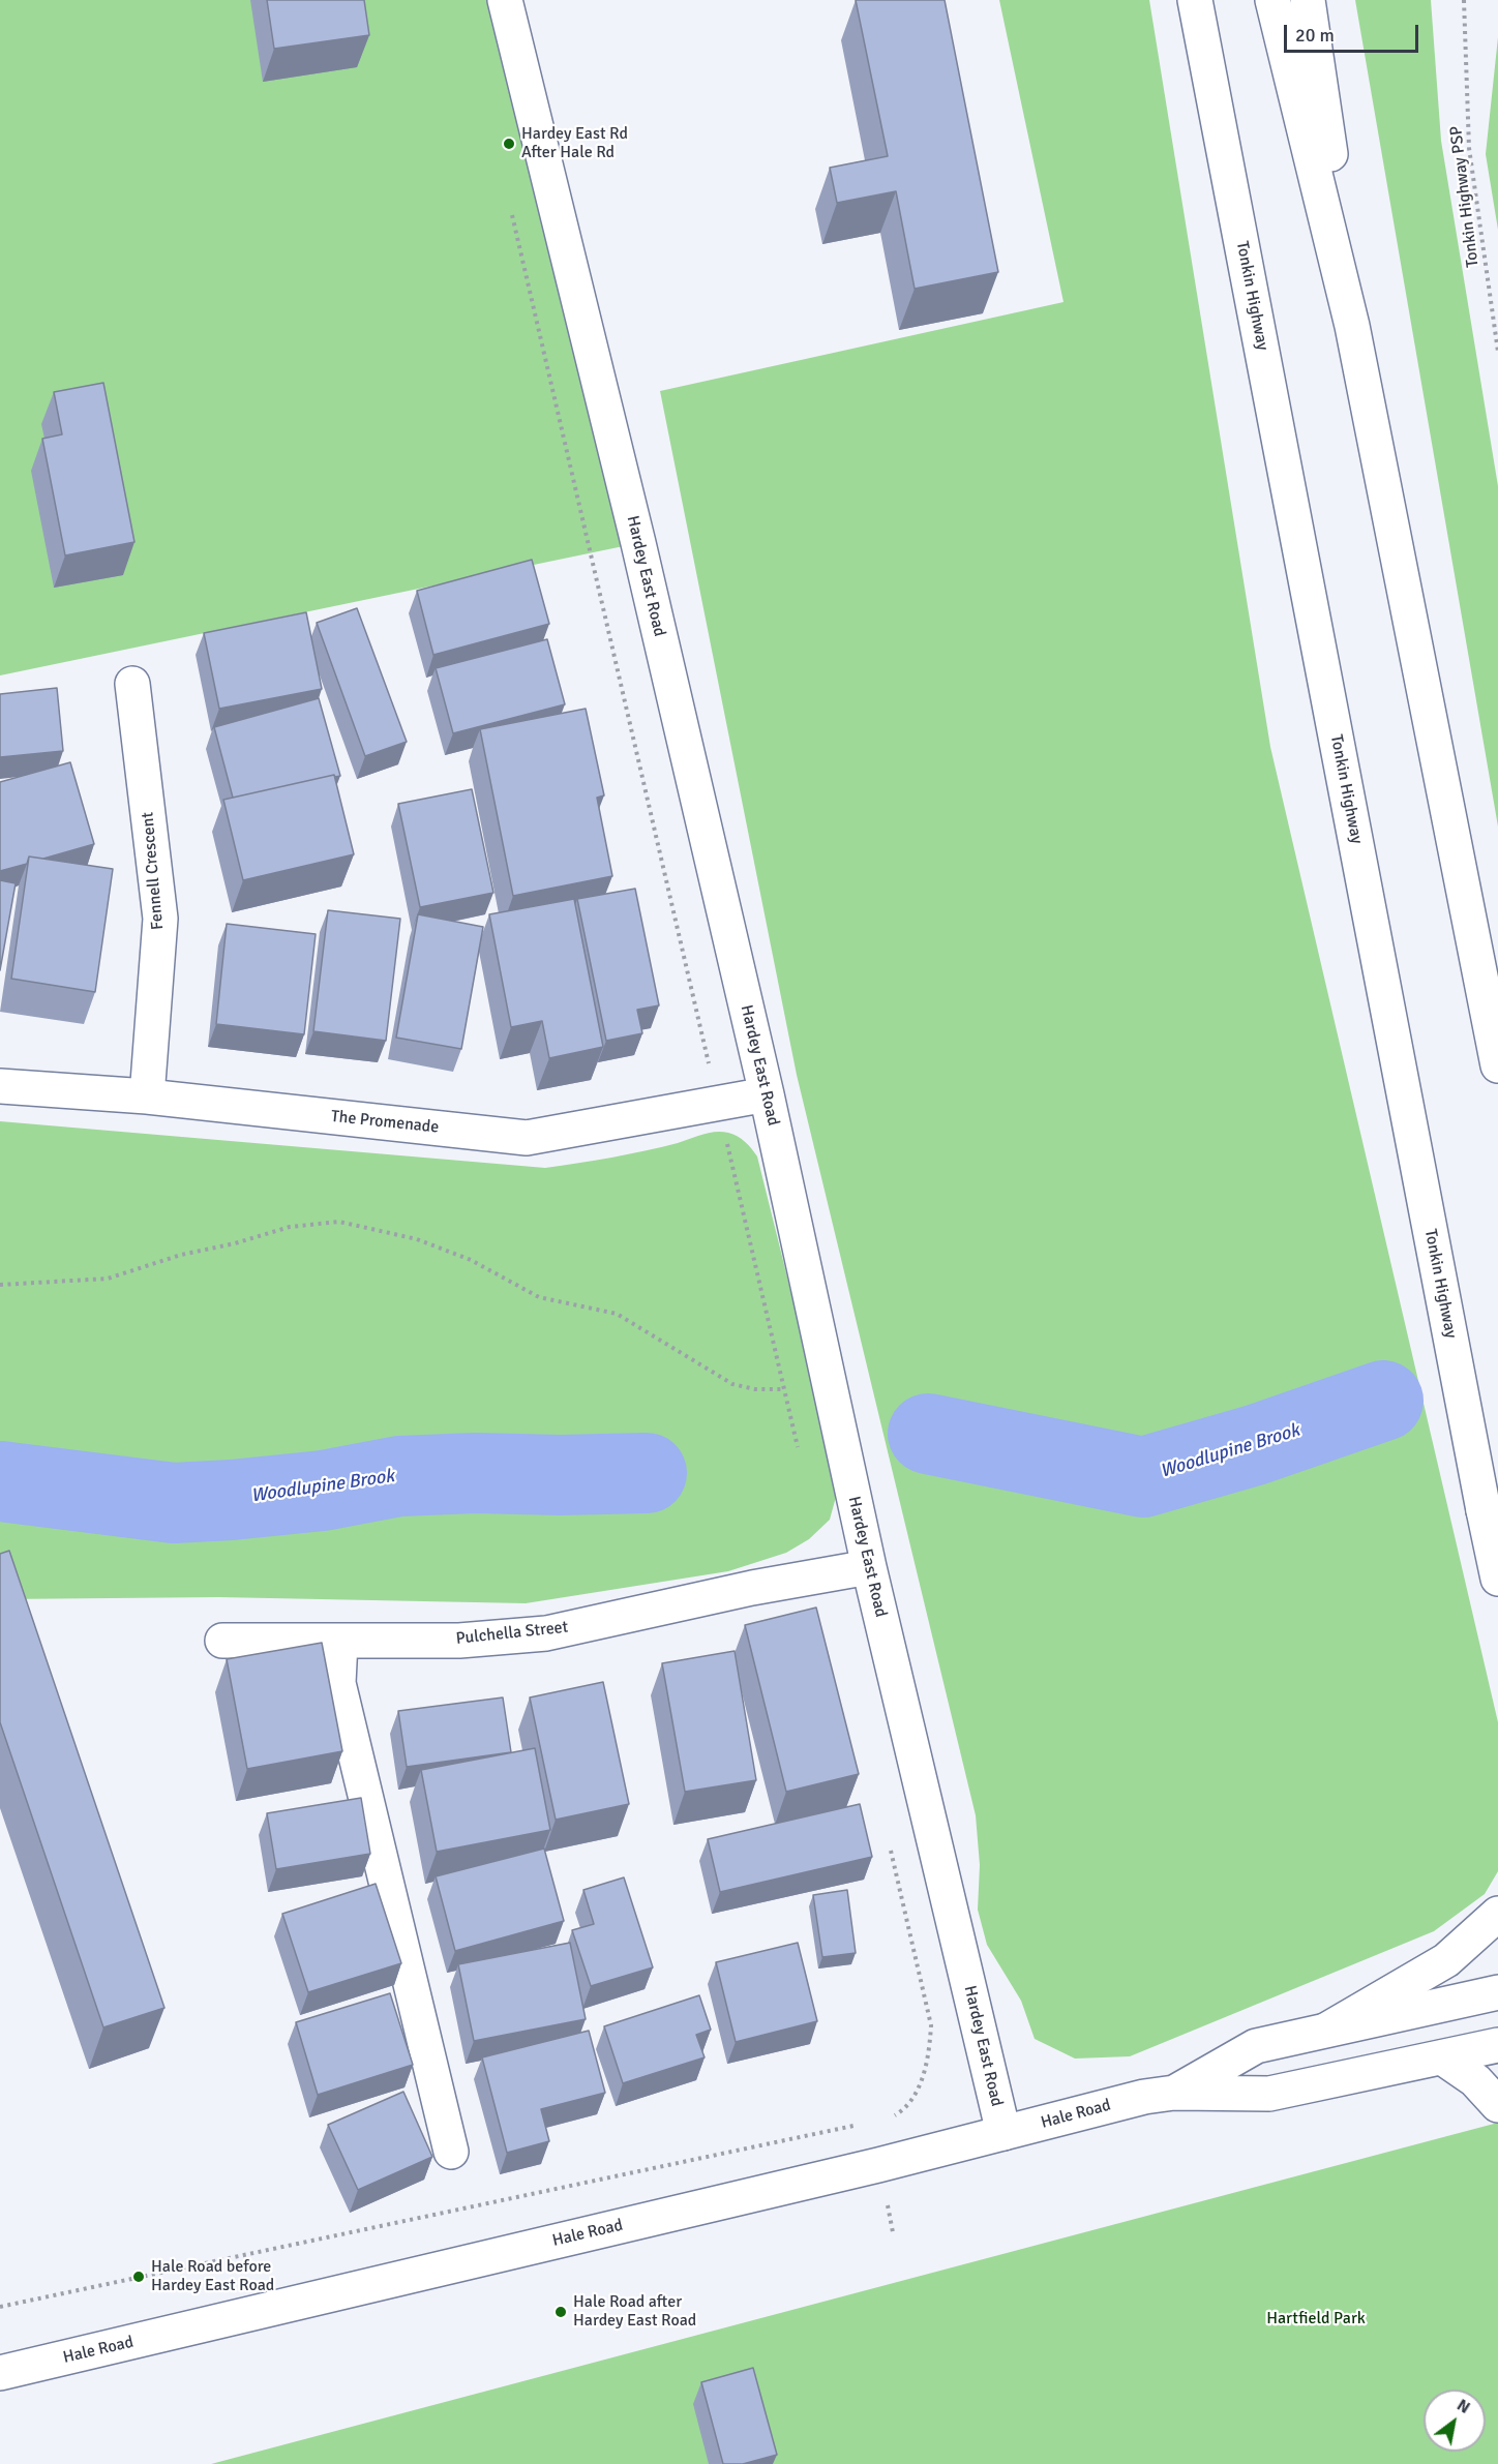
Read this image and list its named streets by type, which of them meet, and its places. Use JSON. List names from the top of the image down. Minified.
{"streets":{"main road":["Tonkin Highway","Hardey East Road","Fennell Crescent","The Promenade","Pulchella Street","Hale Road"],"path":["Tonkin Highway PSP"]},"crossings":[["Hardey East Road","The Promenade"],["Hardey East Road","Pulchella Street"],["Hardey East Road","Hale Road"],["Fennell Crescent","The Promenade"]],"water":["Woodlupine Brook"],"parks":["Hartfield Park"],"places":["Hardey East Rd After Hale Rd","Hale Road before Hardey East Road","Hale Road after Hardey East Road"],"scale_bar":"20 m","north":"top right"}
